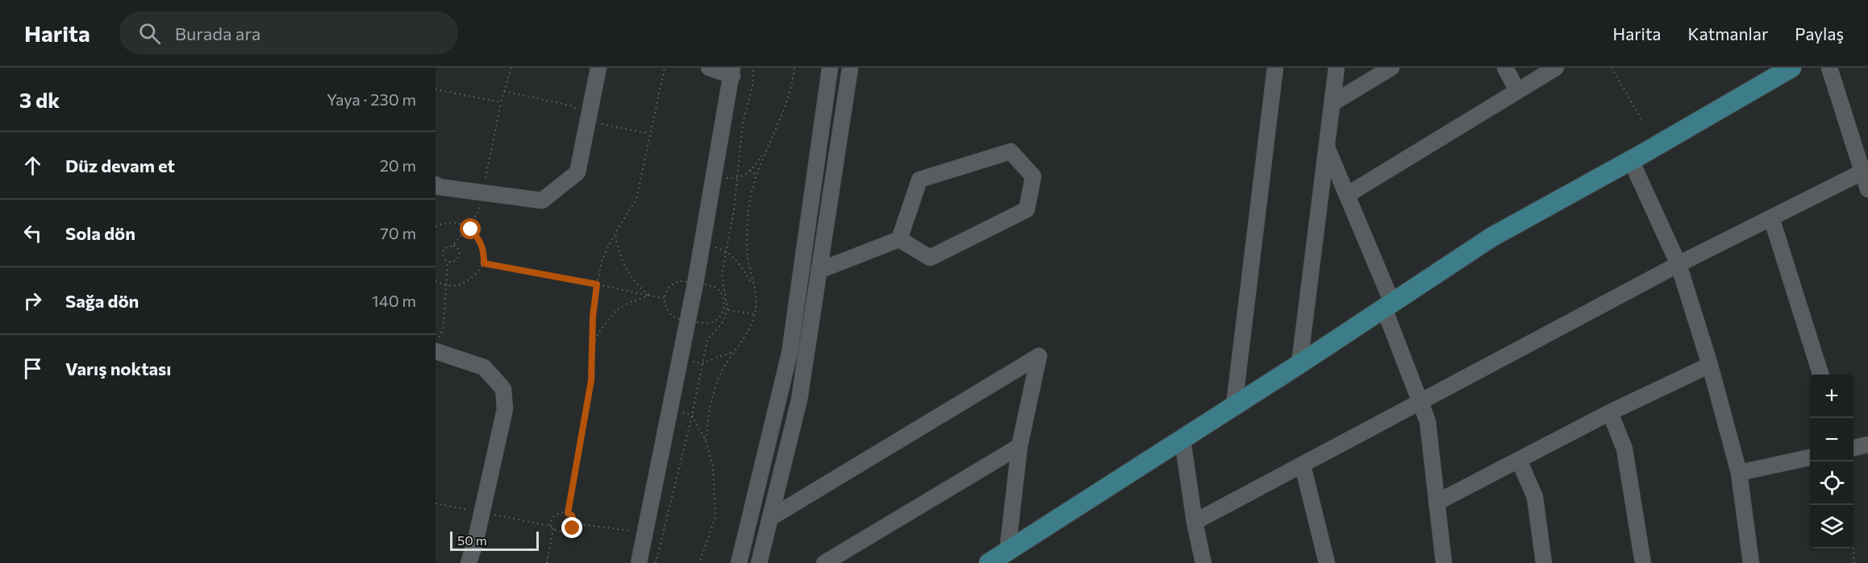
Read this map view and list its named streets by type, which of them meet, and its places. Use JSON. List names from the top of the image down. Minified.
{"scale_bar":"50 m","page":{"header":"Harita","search":"Burada ara","nav":["Harita","Katmanlar","Paylaş"],"heading":["3 dk","Yaya · 230 m"],"list":[["Düz devam et","20 m"],["Sola dön","70 m"],["Sağa dön","140 m"],"Varış noktası"],"map_buttons":["+","−"],"scale":"50 m"}}
